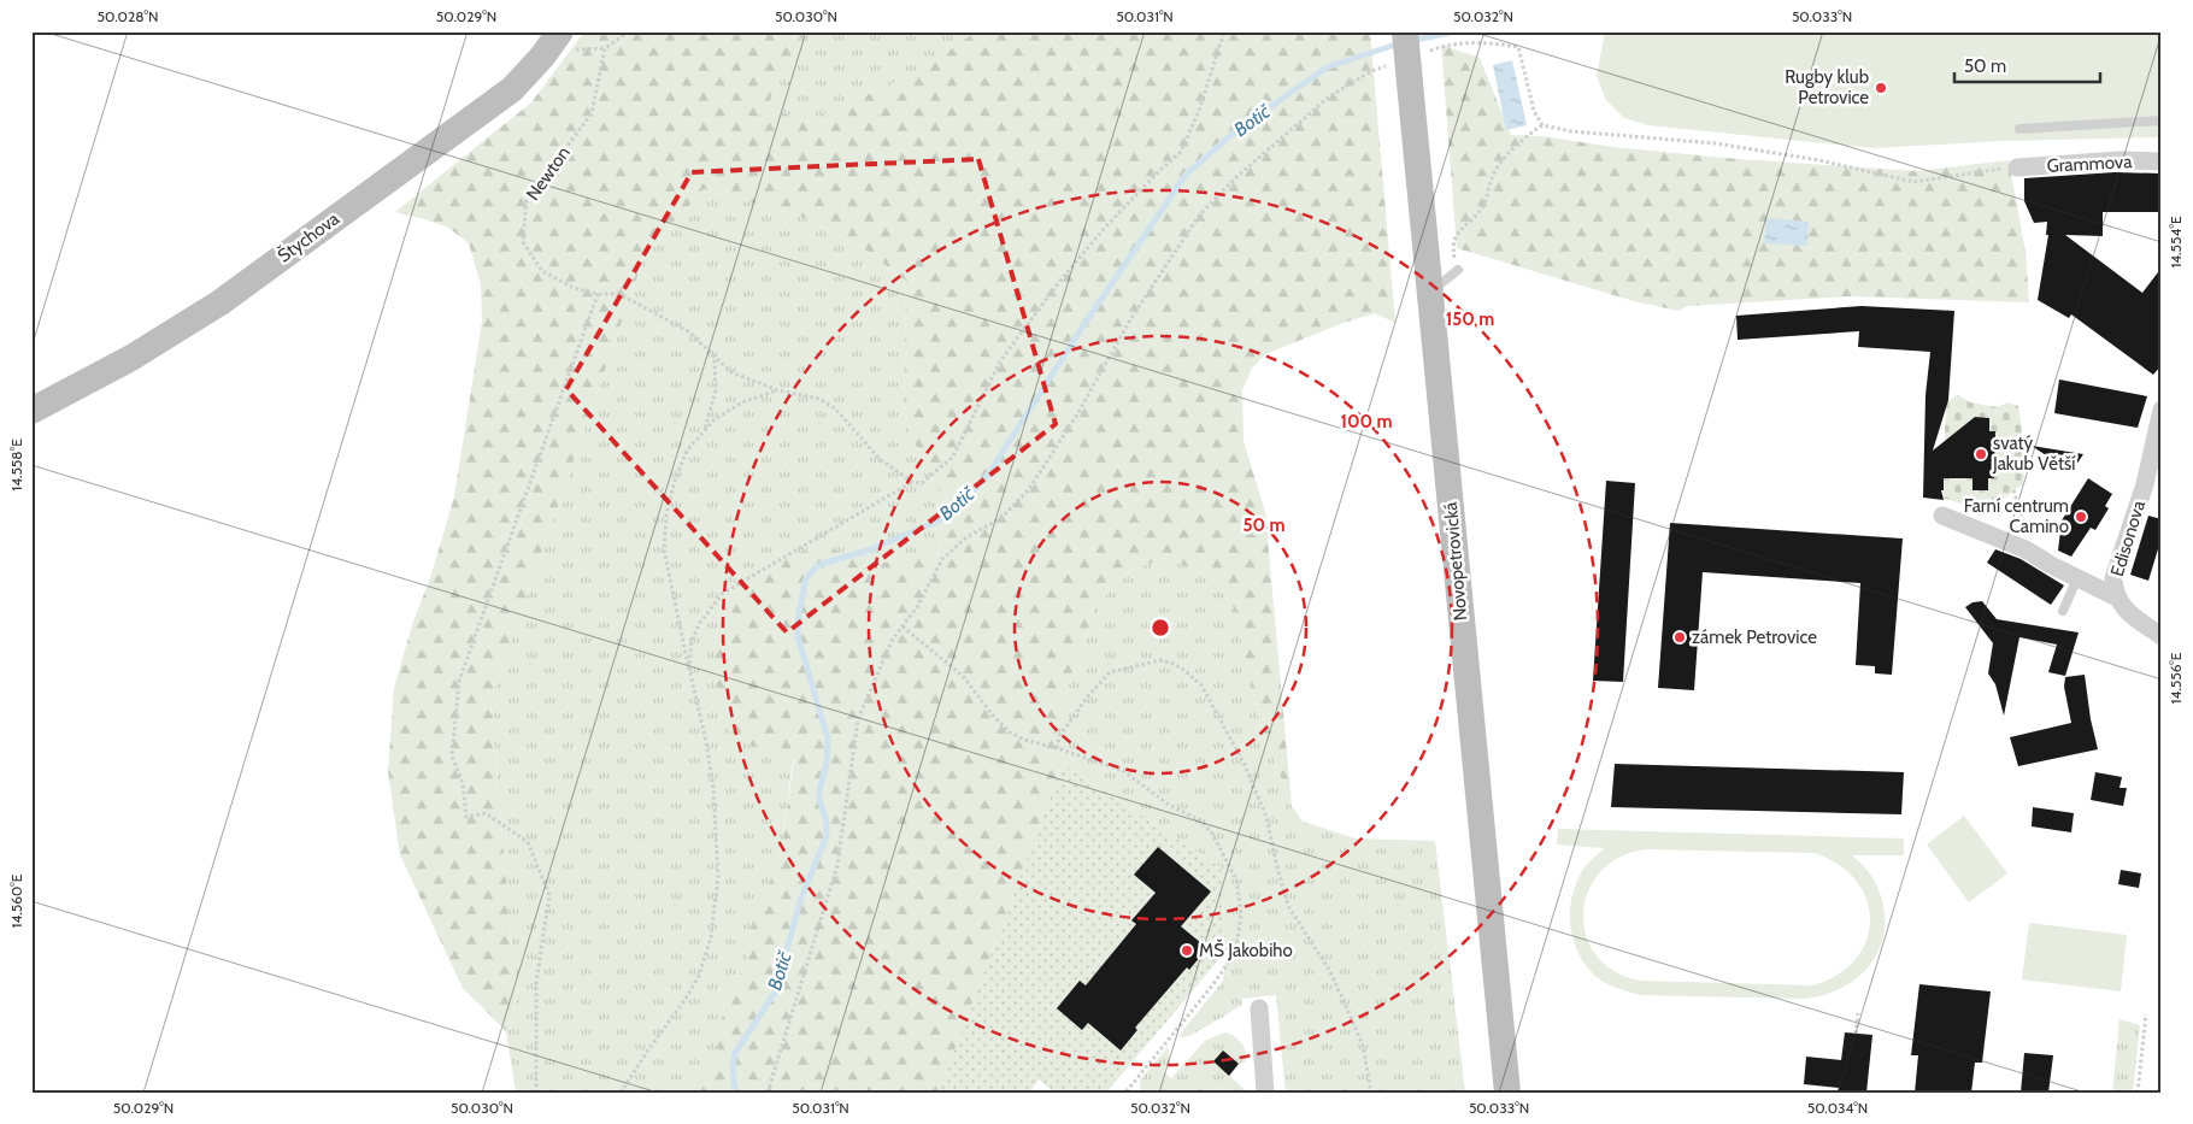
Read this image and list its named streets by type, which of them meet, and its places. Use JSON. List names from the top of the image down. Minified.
{"streets":{"main road":["Štychova","Novopetrovická"],"street":["Grammova","Edisonova"],"path":["Newton"]},"water":["Botič"],"places":["Rugby klub Petrovice","svatý Jakub Větší","Farní centrum Camino","zámek Petrovice","MŠ Jakobiho"],"scale_bar":"50 m","coordinates":["50.028°N","50.029°N","50.030°N","50.031°N","50.032°N","50.033°N","14.554°E","14.558°E","14.556°E","14.560°E","50.034°N"],"rings":["150 m","100 m","50 m"]}
